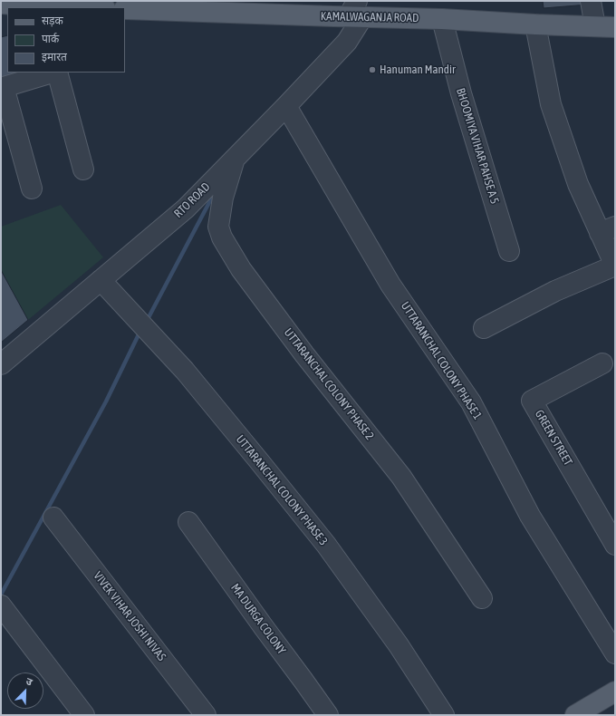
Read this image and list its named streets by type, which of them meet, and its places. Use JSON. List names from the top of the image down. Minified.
{"streets":{"main road":["KAMALWAGANJA ROAD"],"street":["BHOOMIYA VIHAR PAHSE A 5","RTO ROAD","UTTARANCHAL COLONY PHASE 1","UTTARANCHAL COLONY PHASE 2","GREEN STREET","UTTARANCHAL COLONY PHASE 3","VIVEK VIHAR JOSHI NIVAS","MA DURGA COLONY"]},"crossings":[["KAMALWAGANJA ROAD","BHOOMIYA VIHAR PAHSE A 5"],["KAMALWAGANJA ROAD","RTO ROAD"],["RTO ROAD","UTTARANCHAL COLONY PHASE 1"],["RTO ROAD","UTTARANCHAL COLONY PHASE 2"],["RTO ROAD","UTTARANCHAL COLONY PHASE 3"]],"places":["Hanuman Mandir"],"legend":["सड़क","पार्क","इमारत"],"north":"top right"}
